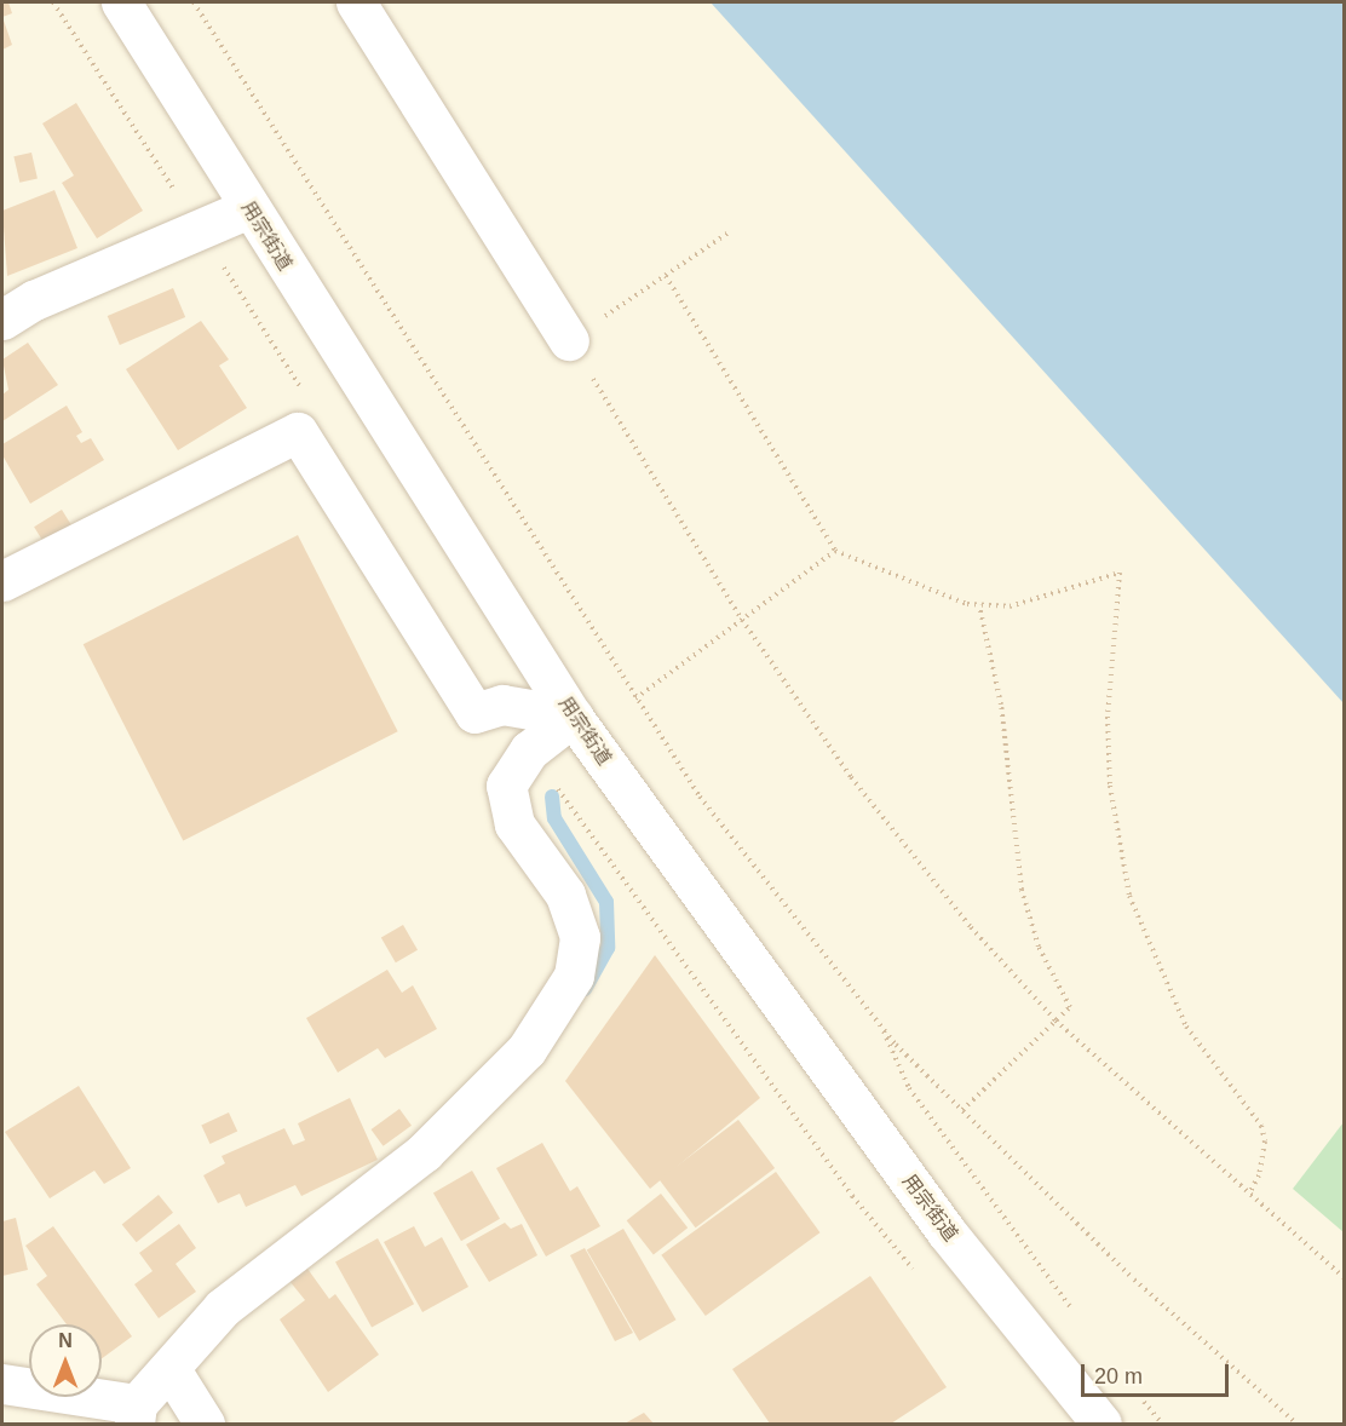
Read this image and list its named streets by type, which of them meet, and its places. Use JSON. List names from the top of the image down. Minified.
{"streets":{"street":["用宗街道"]},"scale_bar":"20 m","north":"top"}
